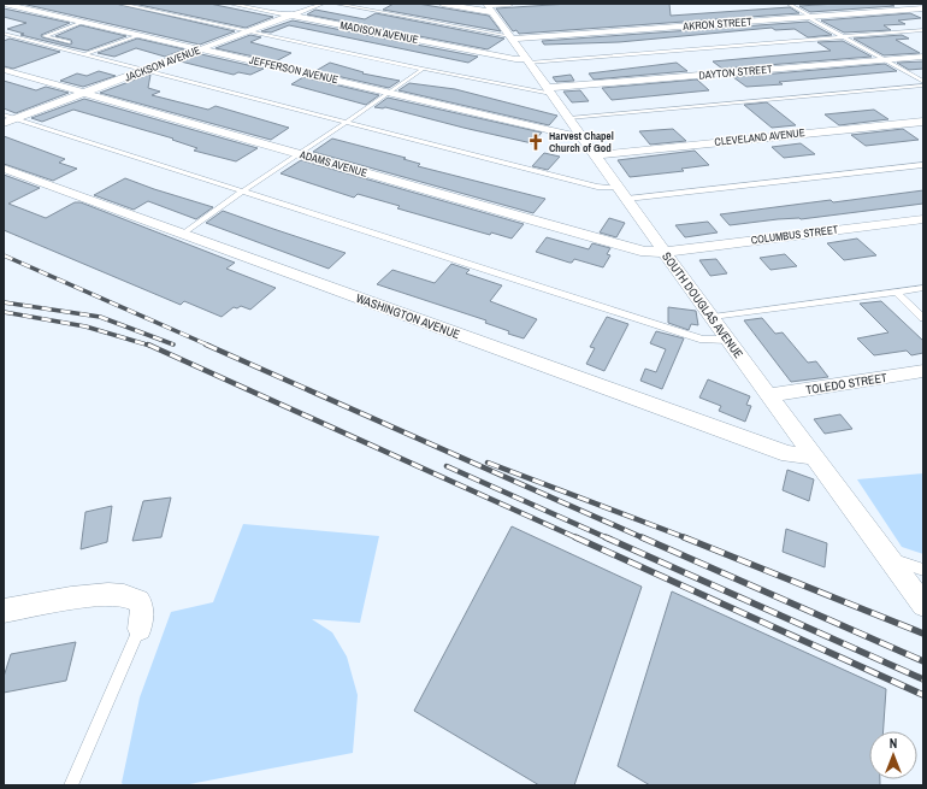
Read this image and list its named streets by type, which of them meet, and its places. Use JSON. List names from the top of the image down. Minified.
{"streets":{"street":["AKRON STREET","MADISON AVENUE","JACKSON AVENUE","JEFFERSON AVENUE","DAYTON STREET","CLEVELAND AVENUE","ADAMS AVENUE","COLUMBUS STREET","SOUTH DOUGLAS AVENUE","WASHINGTON AVENUE","TOLEDO STREET"]},"crossings":[["AKRON STREET","SOUTH DOUGLAS AVENUE"],["MADISON AVENUE","JACKSON AVENUE"],["MADISON AVENUE","SOUTH DOUGLAS AVENUE"],["JACKSON AVENUE","JEFFERSON AVENUE"],["JACKSON AVENUE","ADAMS AVENUE"],["JEFFERSON AVENUE","SOUTH DOUGLAS AVENUE"],["DAYTON STREET","SOUTH DOUGLAS AVENUE"],["CLEVELAND AVENUE","SOUTH DOUGLAS AVENUE"],["ADAMS AVENUE","COLUMBUS STREET"],["ADAMS AVENUE","SOUTH DOUGLAS AVENUE"],["COLUMBUS STREET","SOUTH DOUGLAS AVENUE"],["SOUTH DOUGLAS AVENUE","WASHINGTON AVENUE"],["SOUTH DOUGLAS AVENUE","TOLEDO STREET"]],"places":{"church":["Harvest Chapel Church of God"]},"north":"top"}
